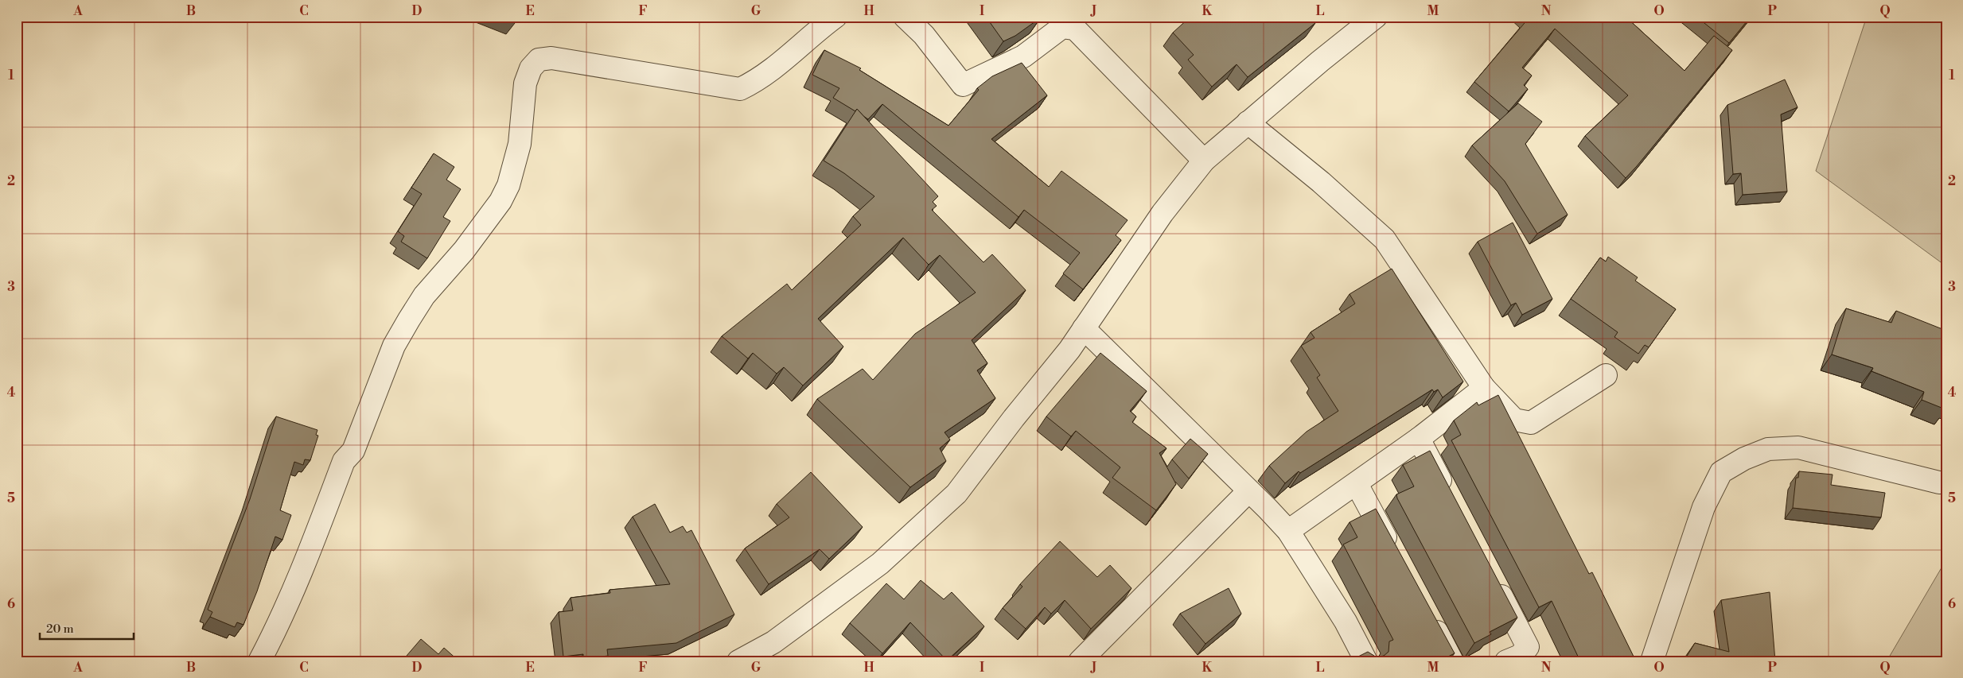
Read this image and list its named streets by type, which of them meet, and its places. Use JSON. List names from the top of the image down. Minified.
{"scale_bar":"20 m","grid":{"columns":["A","B","C","D","E","F","G","H","I","J","K","L","M","N","O","P","Q"],"rows":["1","2","3","4","5","6"]}}
